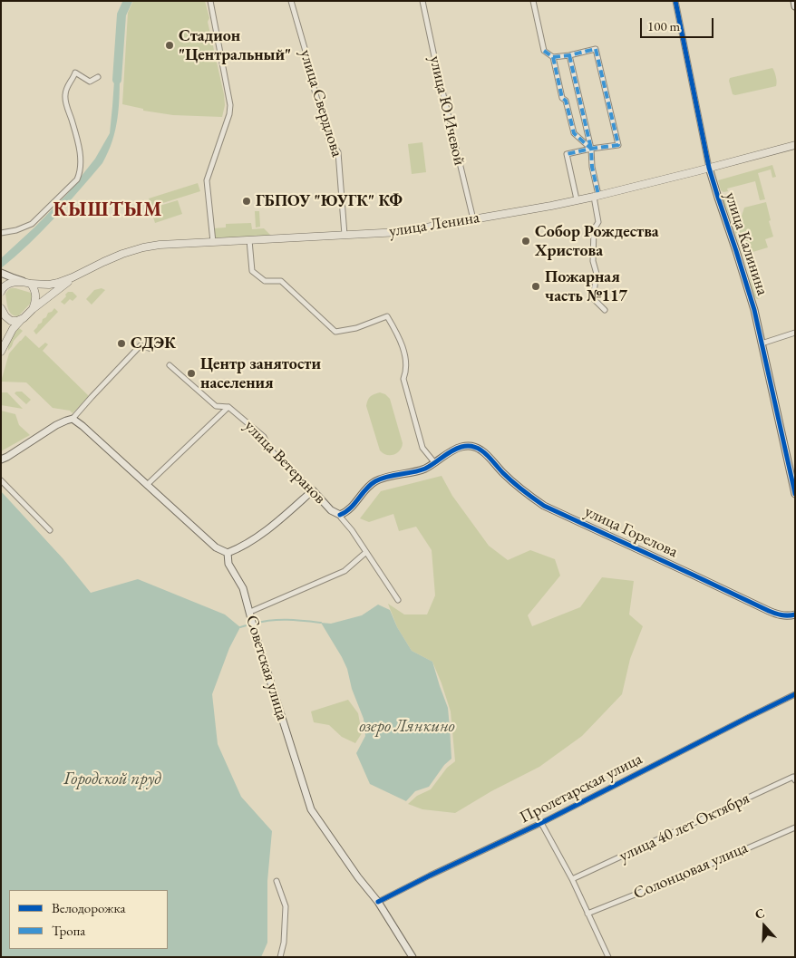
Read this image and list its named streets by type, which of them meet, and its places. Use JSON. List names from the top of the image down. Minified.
{"streets":{"main road":["улица Ленина"],"street":["улица Свердлова","улица Ю.Ичевой","улица Калинина","улица Ветеранов","улица Горелова","Советская улица","Пролетарская улица","улица 40 лет Октября","Солонцовая улица"]},"crossings":[["улица Свердлова","улица Ленина"],["улица Ю.Ичевой","улица Ленина"],["улица Ленина","улица Калинина"],["Советская улица","Пролетарская улица"]],"districts":["КЫШТЫМ"],"water":["озеро Лянкино","Городской пруд"],"places":["Стадион \"Центральный\"","ГБПОУ \"ЮУГК\" КФ","Собор Рождества Христова","Пожарная часть №117","СДЭК","Центр занятости населения"],"legend":["Велодорожка","Тропа"],"scale_bar":"100 m","north":"top"}
